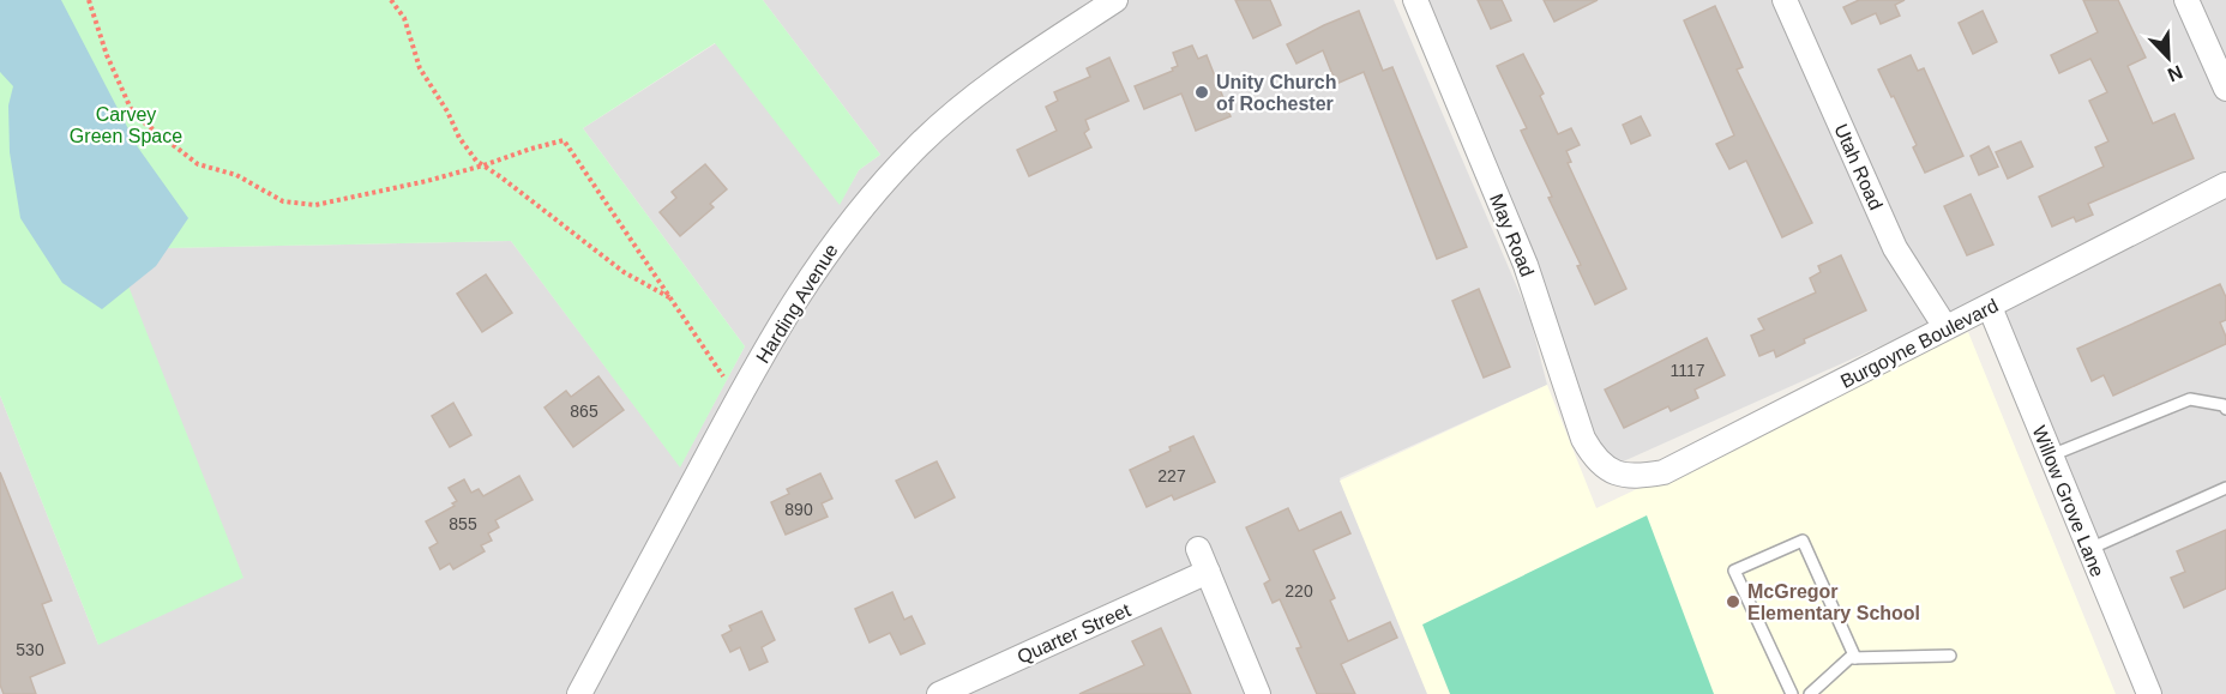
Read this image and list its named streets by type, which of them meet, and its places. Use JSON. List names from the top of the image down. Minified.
{"streets":{"street":["Utah Road","May Road","Harding Avenue","Burgoyne Boulevard","Willow Grove Lane","Quarter Street"]},"crossings":[["Utah Road","Burgoyne Boulevard"],["May Road","Burgoyne Boulevard"],["Burgoyne Boulevard","Willow Grove Lane"]],"parks":["Carvey Green Space"],"places":["Unity Church of Rochester","McGregor Elementary School"],"house_numbers":["1117","865","227","890","855","220","530"],"north":"bottom right"}
